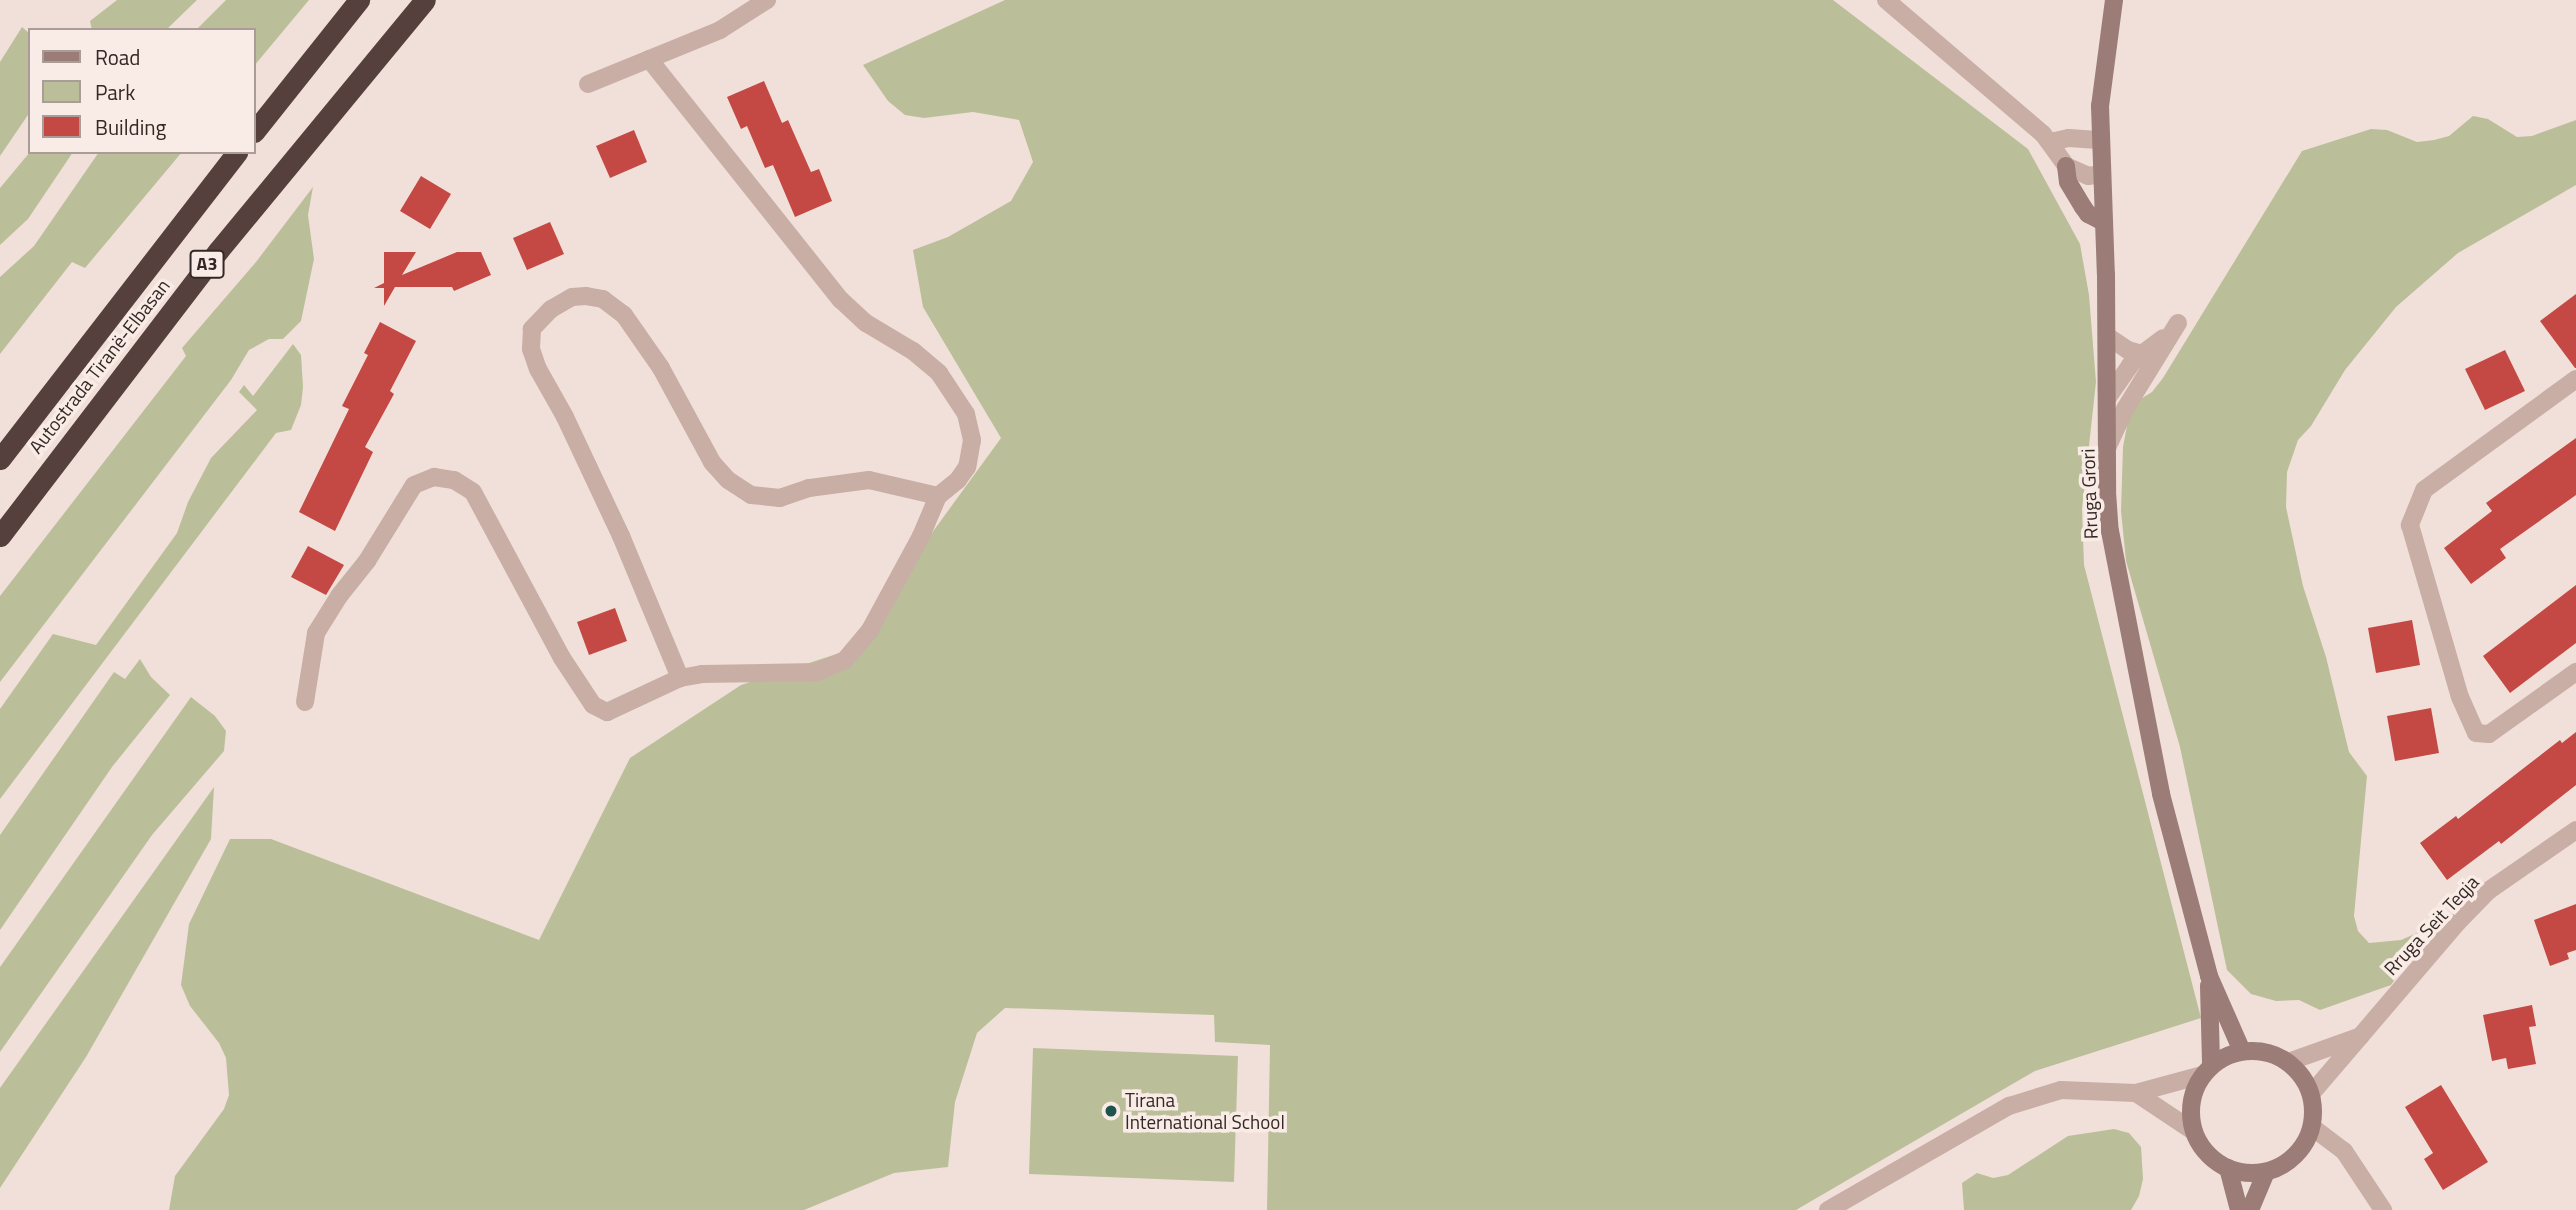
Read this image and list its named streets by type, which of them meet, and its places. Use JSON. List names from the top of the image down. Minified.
{"streets":{"highway":["A3","Autostrada Tiranë-Elbasan"],"main road":["Rruga Grori"],"street":["Rruga Seit Teqja"]},"crossings":[["Rruga Grori","Rruga Seit Teqja"]],"places":["Tirana International School"],"legend":["Road","Park","Building"]}
